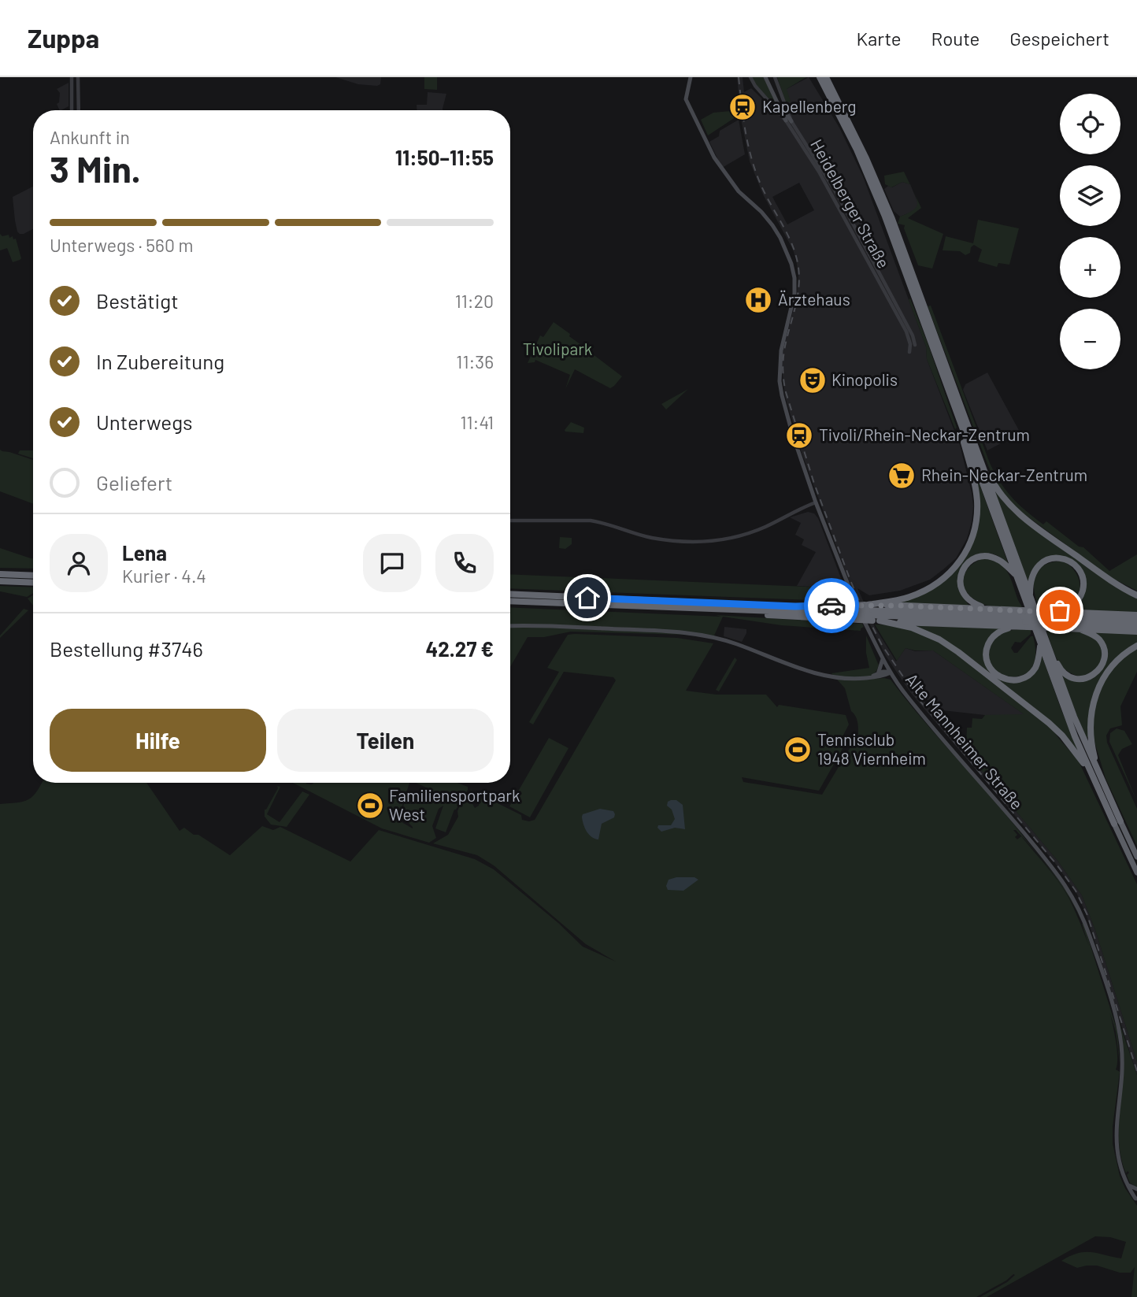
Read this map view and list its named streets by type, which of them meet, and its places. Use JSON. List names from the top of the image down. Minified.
{"streets":{"main road":["Alte Mannheimer Straße"],"street":["Heidelberger Straße"]},"parks":["Tivolipark"],"places":{"station":["Kapellenberg","Tivoli/Rhein-Neckar-Zentrum"],"hospital":["Ärztehaus"],"theatre":["Kinopolis"],"supermarket":["Rhein-Neckar-Zentrum"],"sports":["Tennisclub 1948 Viernheim","Familiensportpark West"]},"page":{"header":"Zuppa","nav":["Karte","Route","Gespeichert"],"map_buttons":["+","−"],"heading":["3 Min.","Ankunft in","11:50–11:55"],"panel":["Lena","Kurier · 4.4","Bestellung #3746","42.27 €"],"bar":"Unterwegs · 560 m","list":[["Bestätigt","11:20"],["In Zubereitung","11:36"],["Unterwegs","11:41"],"Geliefert"],"buttons":["Hilfe","Teilen"]}}
